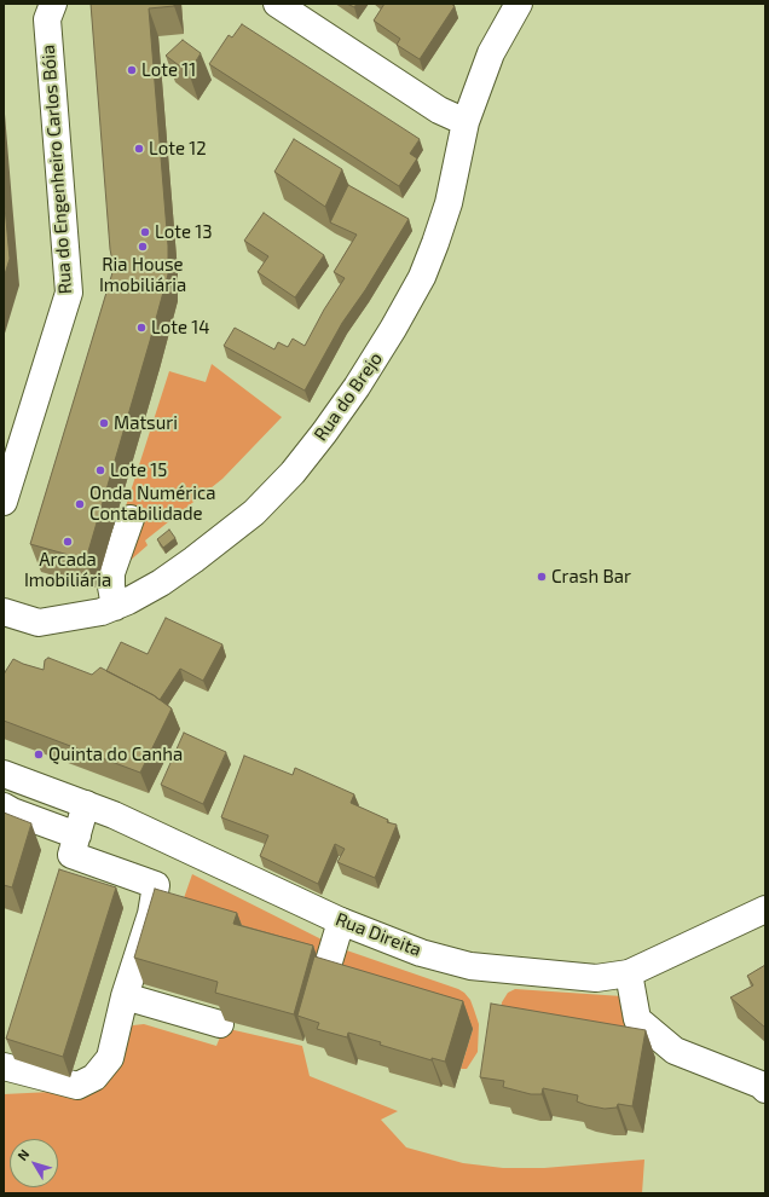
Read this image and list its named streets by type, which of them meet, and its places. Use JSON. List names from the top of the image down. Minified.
{"streets":{"street":["Rua do Engenheiro Carlos Bóia","Rua do Brejo","Rua Direita"]},"places":["Lote 11","Lote 12","Lote 13","Ria House Imobiliária","Lote 14","Matsuri","Lote 15","Onda Numérica Contabilidade","Arcada Imobiliária","Crash Bar","Quinta do Canha"],"north":"top left"}
